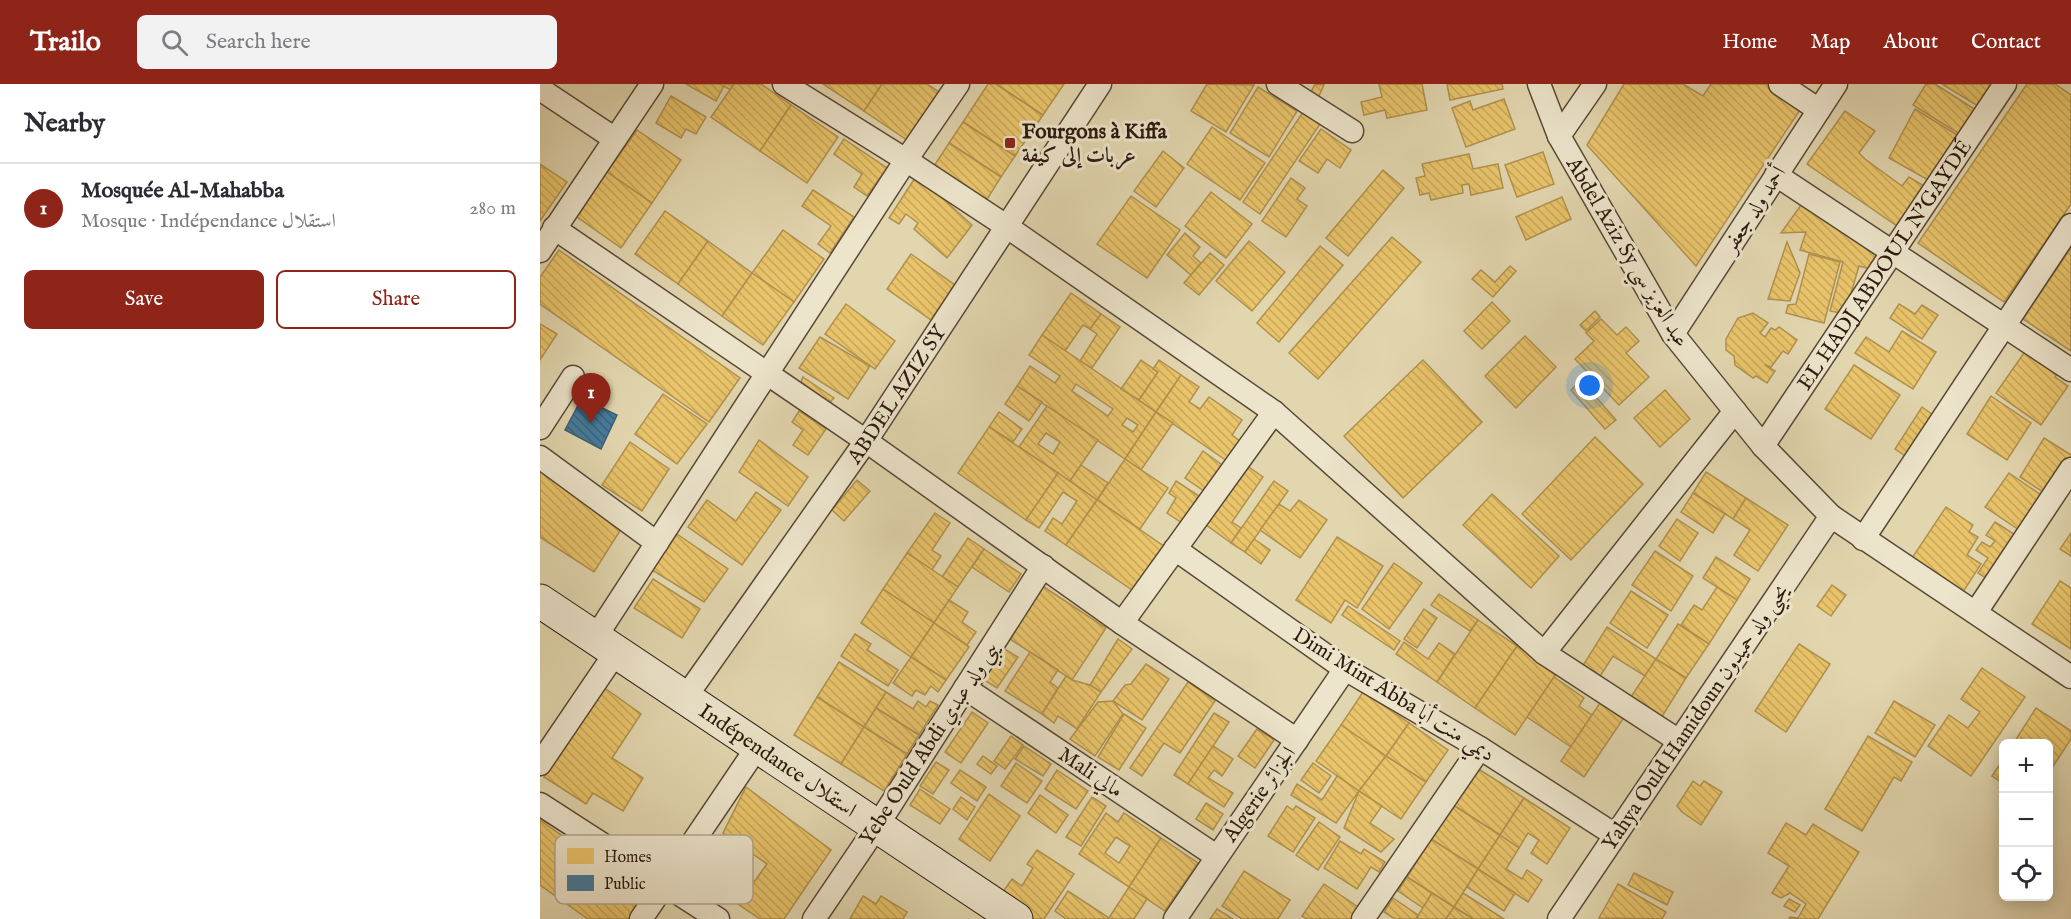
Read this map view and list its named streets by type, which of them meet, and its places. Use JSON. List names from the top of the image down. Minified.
{"streets":{"street":["أحمد ولد جعفر","Abdel Aziz Sy عبد العزيز سي","EL HADJ ABDOUL N'GAYDÉ","ABDEL AZIZ SY","Dimi Mint Abba ديمي منت أبا","Yahya Ould Hamidoun يحيى ولد حميدون","Yebe Ould Abdi يبي ولد عبدي","Indépendance استقلال","Mali مالي","Algerie الجزائر"]},"crossings":[["أحمد ولد جعفر","Abdel Aziz Sy عبد العزيز سي"],["Abdel Aziz Sy عبد العزيز سي","EL HADJ ABDOUL N'GAYDÉ"],["Abdel Aziz Sy عبد العزيز سي","Yahya Ould Hamidoun يحيى ولد حميدون"],["ABDEL AZIZ SY","Indépendance استقلال"],["Dimi Mint Abba ديمي منت أبا","Yahya Ould Hamidoun يحيى ولد حميدون"],["Dimi Mint Abba ديمي منت أبا","Algerie الجزائر"],["Yebe Ould Abdi يبي ولد عبدي","Indépendance استقلال"],["Yebe Ould Abdi يبي ولد عبدي","Mali مالي"],["Mali مالي","Algerie الجزائر"]],"places":{"transit":["Fourgons à Kiffa عربات إلى كيفة"]},"legend":["Homes","Public"],"page":{"header":"Trailo","search":"Search here","nav":["Home","Map","About","Contact"],"heading":"Nearby","list":[{"mark":"1","name":"Mosquée Al-Mahabba","note":"Mosque · Indépendance استقلال","value":"280 m"}],"buttons":["Save","Share"],"pins":"1","map_buttons":["+","−"]}}
